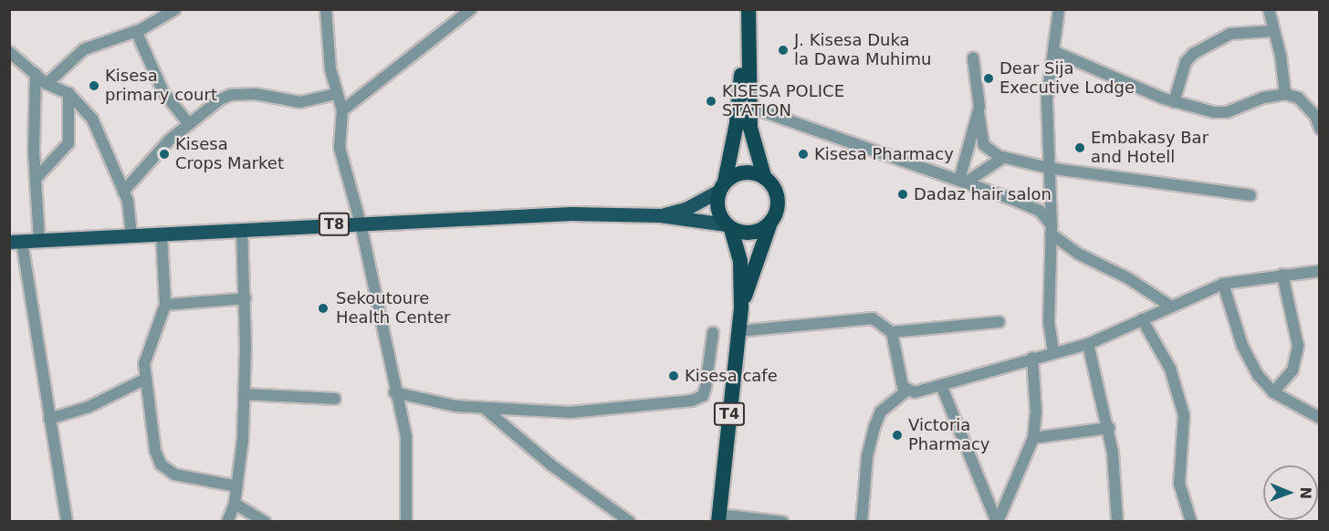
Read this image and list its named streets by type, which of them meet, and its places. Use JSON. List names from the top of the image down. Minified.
{"streets":{"highway":["T4"],"main road":["T8"]},"crossings":[["T8","T4"]],"places":["J. Kisesa Duka la Dawa Muhimu","Dear Sija Executive Lodge","Kisesa primary court","KISESA POLICE STATION","Embakasy Bar and Hotell","Kisesa Crops Market","Kisesa Pharmacy","Dadaz hair salon","Sekoutoure Health Center","Kisesa cafe","Victoria Pharmacy"],"north":"right"}
